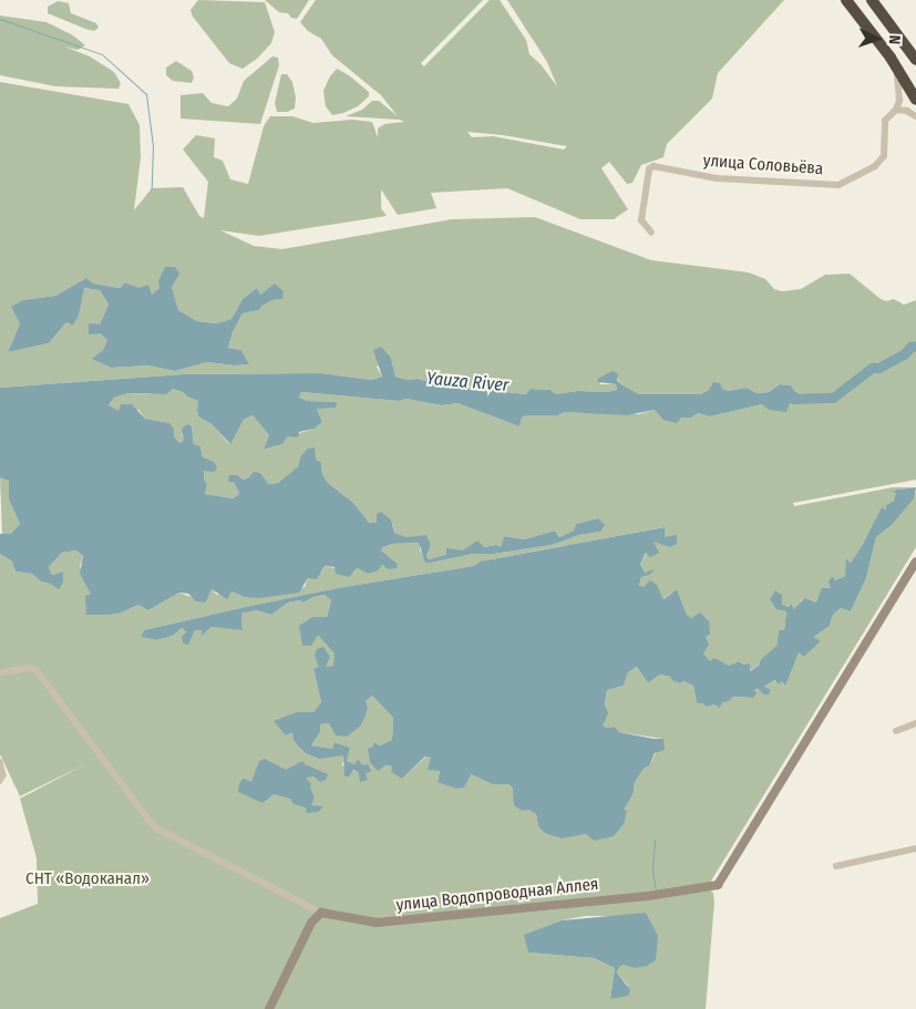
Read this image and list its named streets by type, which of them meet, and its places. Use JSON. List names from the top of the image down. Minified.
{"streets":{"street":["улица Соловьёва","улица Водопроводная Аллея"]},"water":["Yauza River"],"parks":["СНТ «Водоканал»"],"north":"right"}
